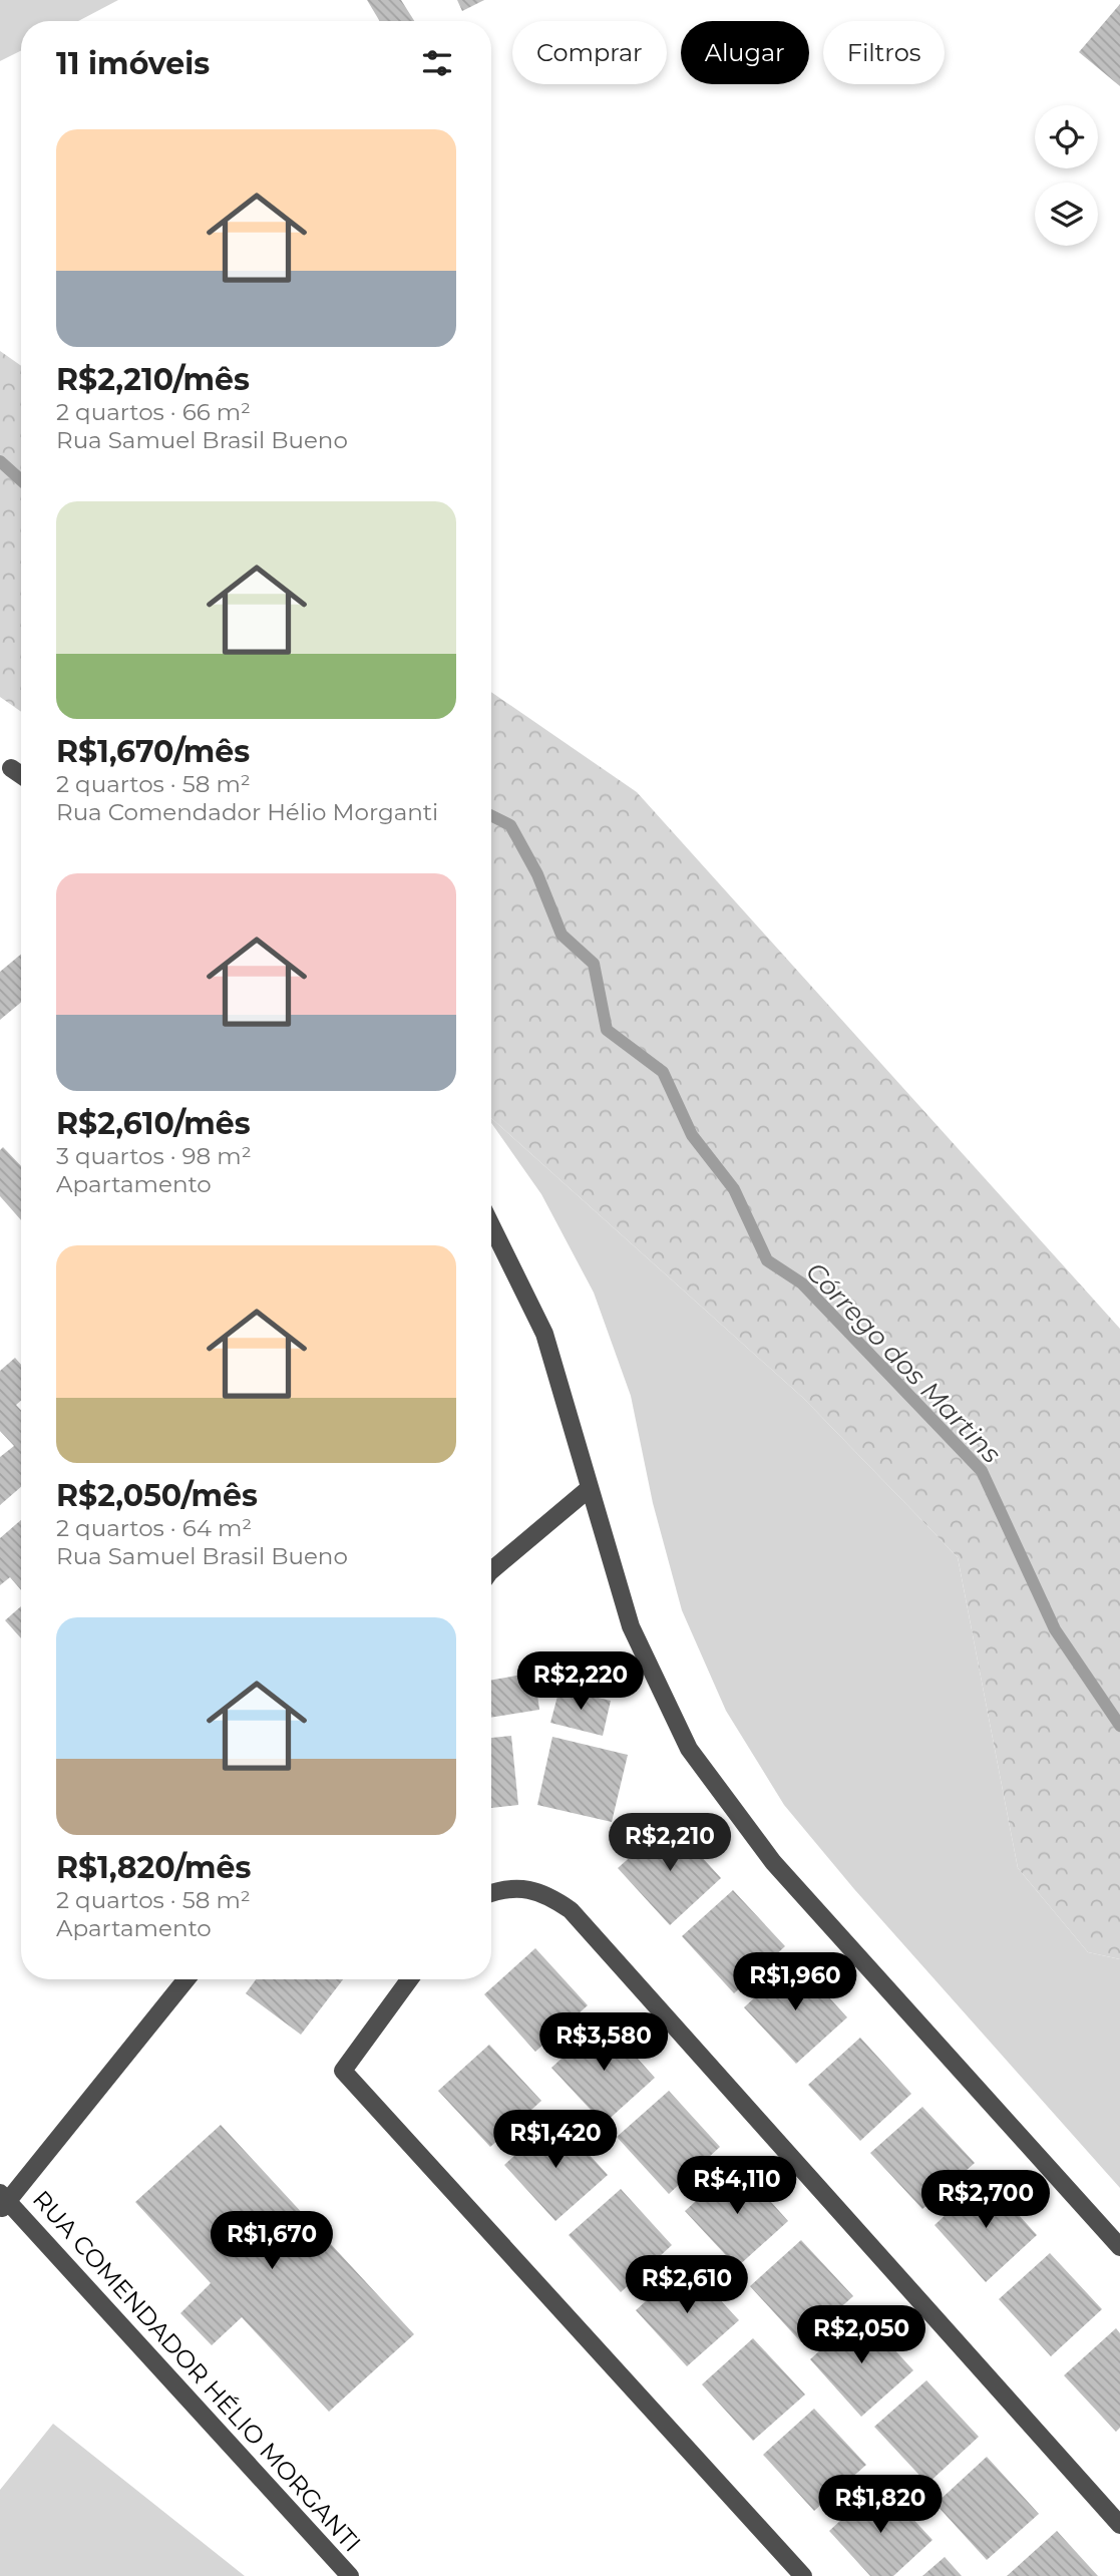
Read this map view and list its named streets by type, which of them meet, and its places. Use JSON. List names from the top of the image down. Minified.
{"streets":{"street":["RUA COMENDADOR HÉLIO MORGANTI"]},"water":["Córrego dos Martins"],"page":{"chip":["Comprar","Alugar","Filtros"],"heading":"11 imóveis","list":[{"name":"R$2,210/mês","note":"2 quartos · 66 m² · Rua Samuel Brasil Bueno"},{"name":"R$1,670/mês","note":"2 quartos · 58 m² · Rua Comendador Hélio Morganti"},{"name":"R$2,610/mês","note":"3 quartos · 98 m² · Apartamento"},{"name":"R$2,050/mês","note":"2 quartos · 64 m² · Rua Samuel Brasil Bueno"},{"name":"R$1,820/mês","note":"2 quartos · 58 m² · Apartamento"}],"price":["R$2,220","R$2,210","R$1,960","R$3,580","R$1,420","R$4,110","R$2,700","R$1,670","R$2,610","R$2,050","R$1,820"]}}
